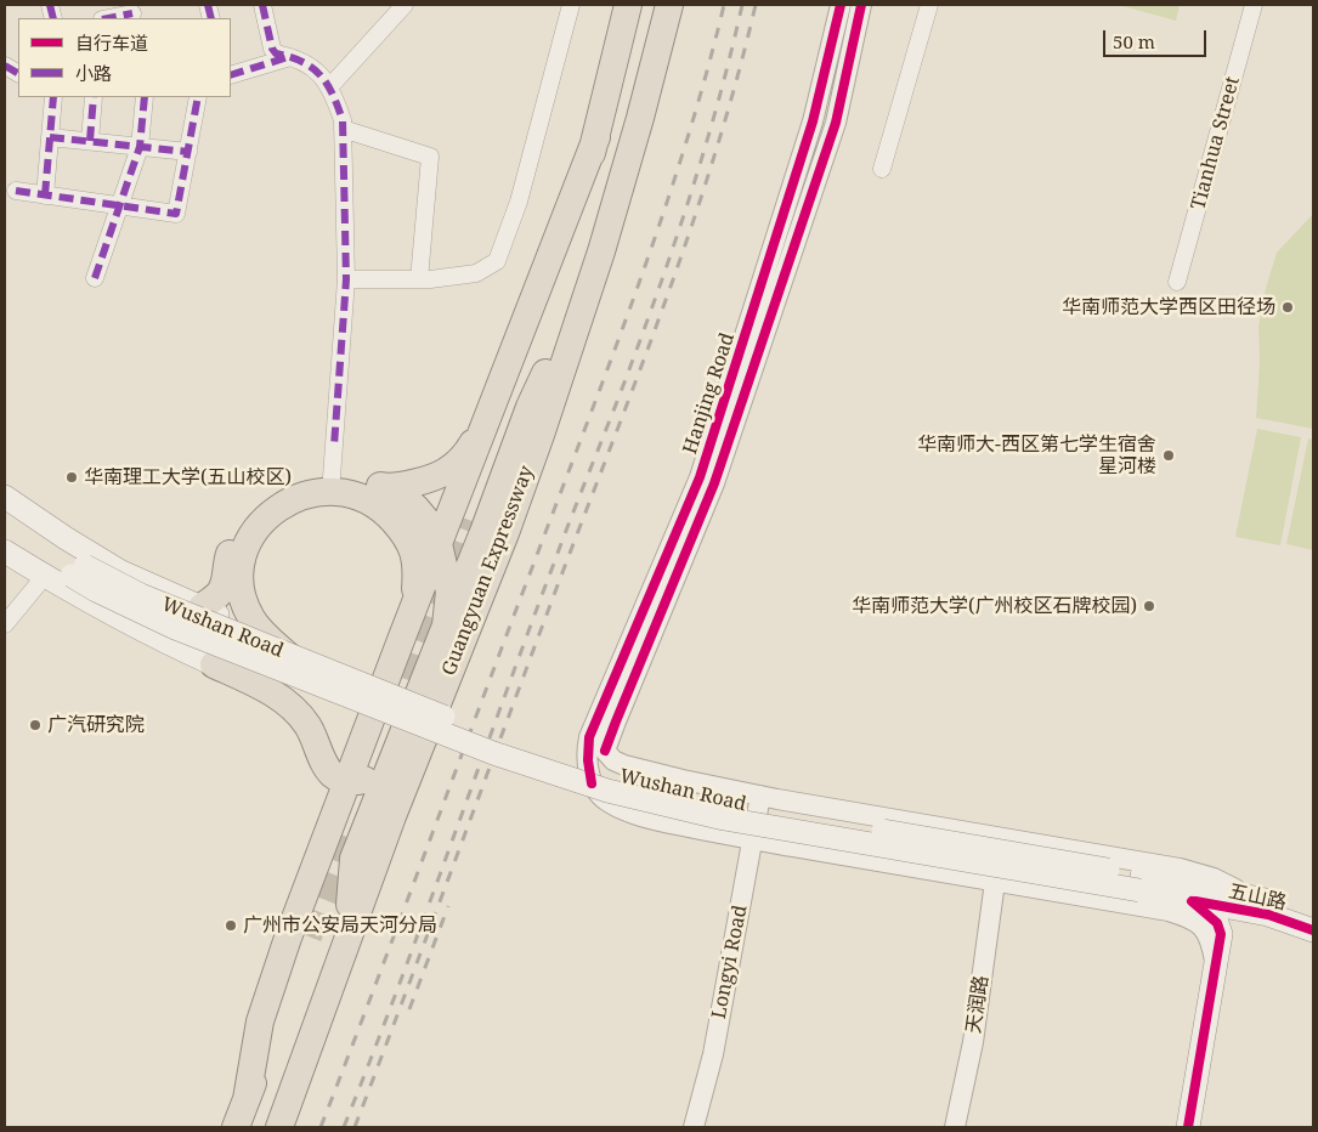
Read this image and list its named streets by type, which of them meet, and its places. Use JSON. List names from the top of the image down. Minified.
{"streets":{"highway":["Guangyuan Expressway"],"main road":["Wushan Road","五山路"],"street":["Tianhua Street","Hanjing Road","Longyi Road","天润路"]},"crossings":[["Hanjing Road","Longyi Road"],["Wushan Road","五山路"]],"places":["华南师范大学西区田径场","华南师大-西区第七学生宿舍 星河楼","华南理工大学(五山校区)","华南师范大学(广州校区石牌校园)","广汽研究院","广州市公安局天河分局"],"legend":["自行车道","小路"],"scale_bar":"50 m"}
